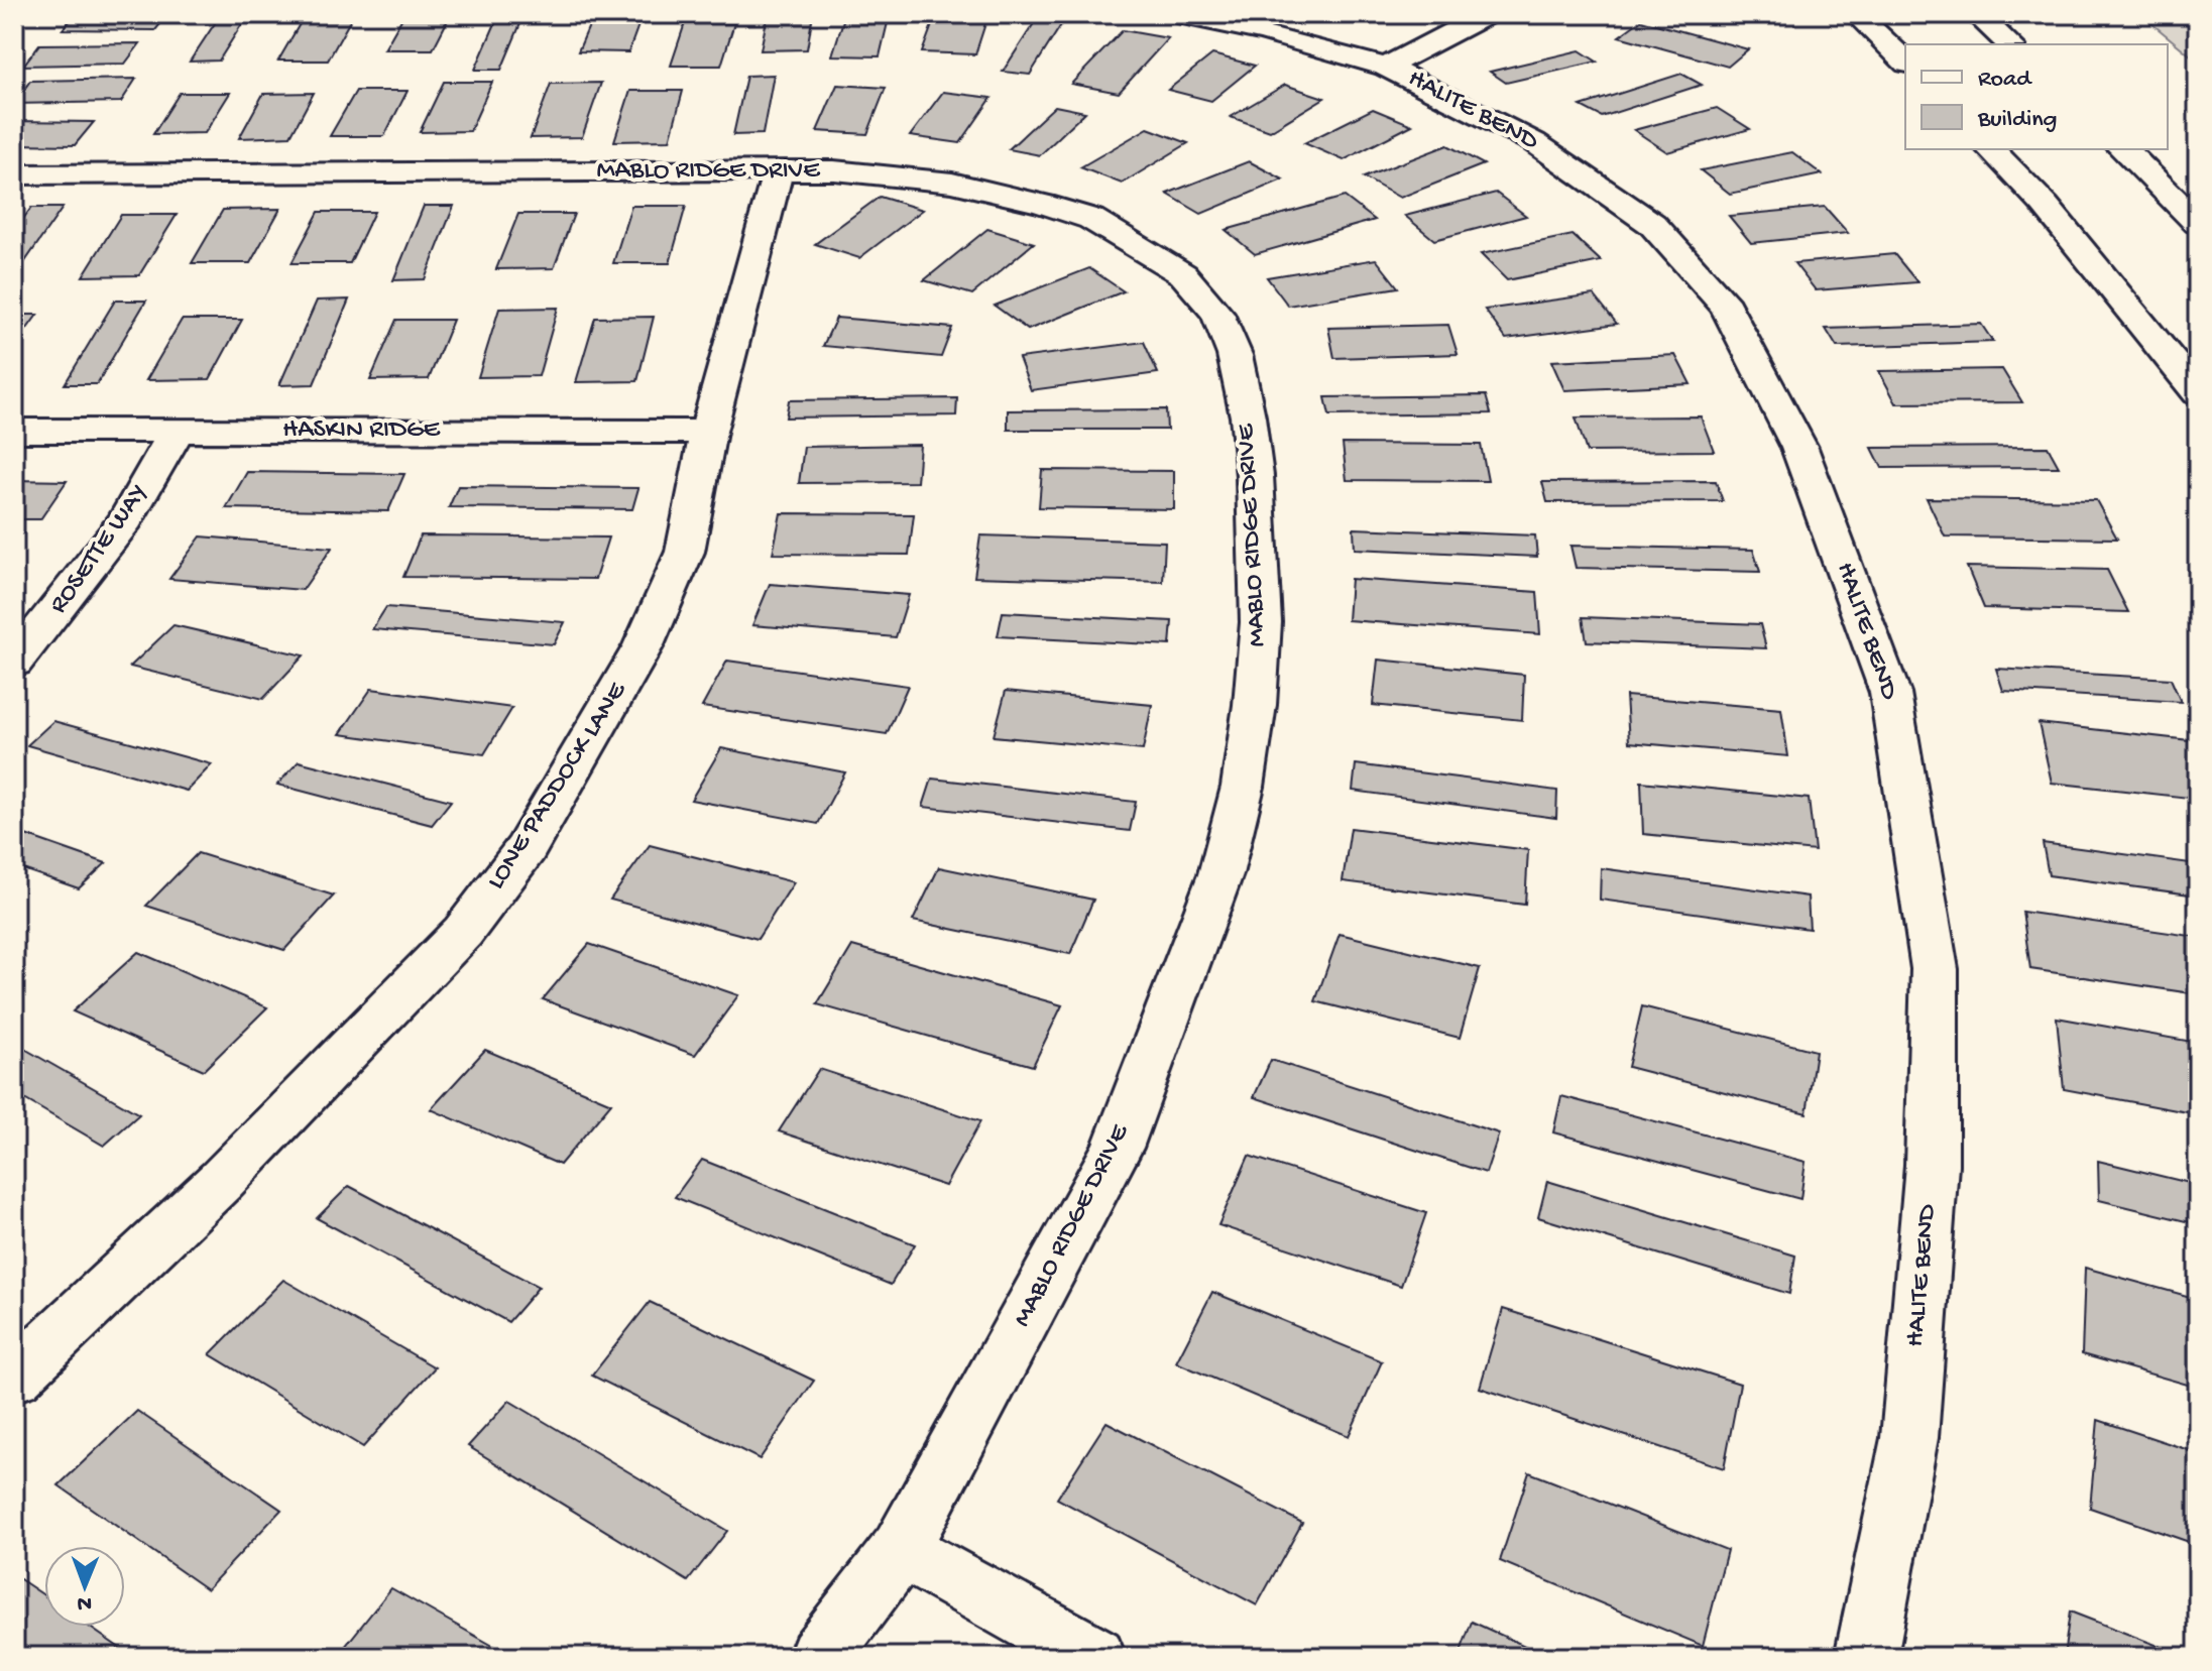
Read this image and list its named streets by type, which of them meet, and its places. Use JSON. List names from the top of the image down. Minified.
{"streets":{"street":["HALITE BEND","MABLO RIDGE DRIVE","HASKIN RIDGE","ROSETTE WAY","LONE PADDOCK LANE"]},"crossings":[["MABLO RIDGE DRIVE","LONE PADDOCK LANE"],["HASKIN RIDGE","ROSETTE WAY"],["HASKIN RIDGE","LONE PADDOCK LANE"]],"legend":["Road","Building"],"north":"bottom"}
